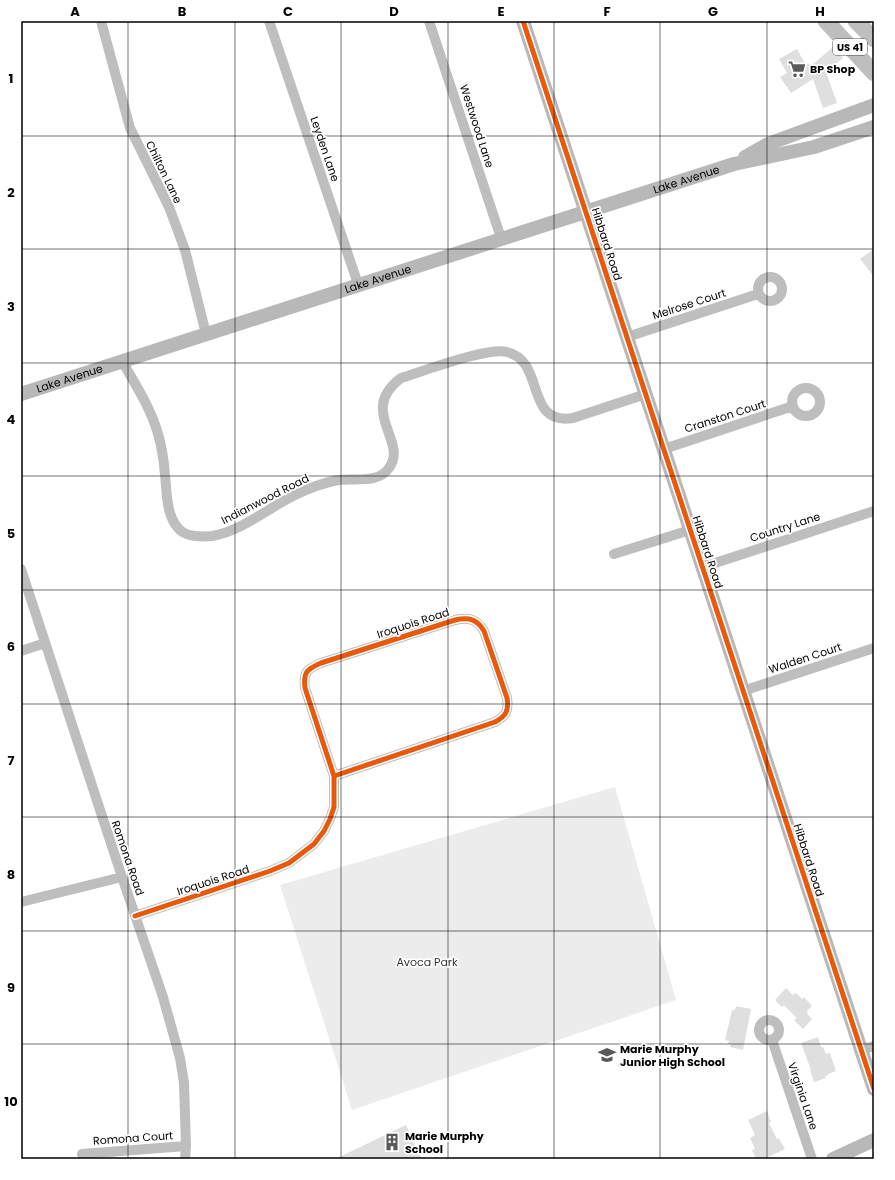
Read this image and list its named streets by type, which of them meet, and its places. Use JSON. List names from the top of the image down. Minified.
{"streets":{"main road":["US 41"],"street":["Westwood Lane","Leyden Lane","Chilton Lane","Lake Avenue","Hibbard Road","Melrose Court","Cranston Court","Indianwood Road","Country Lane","Iroquois Road","Walden Court","Romona Road","Virginia Lane","Romona Court"]},"crossings":[["Westwood Lane","Lake Avenue"],["Leyden Lane","Lake Avenue"],["Chilton Lane","Lake Avenue"],["Lake Avenue","Hibbard Road"],["Lake Avenue","Indianwood Road"],["Hibbard Road","Melrose Court"],["Hibbard Road","Cranston Court"],["Hibbard Road","Indianwood Road"],["Hibbard Road","Country Lane"],["Hibbard Road","Walden Court"],["Iroquois Road","Romona Road"],["Romona Road","Romona Court"]],"parks":["Avoca Park"],"places":{"supermarket":["BP Shop"],"school or university":["Marie Murphy Junior High School"],"building":["Marie Murphy School"]},"grid":{"columns":["A","B","C","D","E","F","G","H"],"rows":["1","2","3","4","5","6","7","8","9","10"]}}
